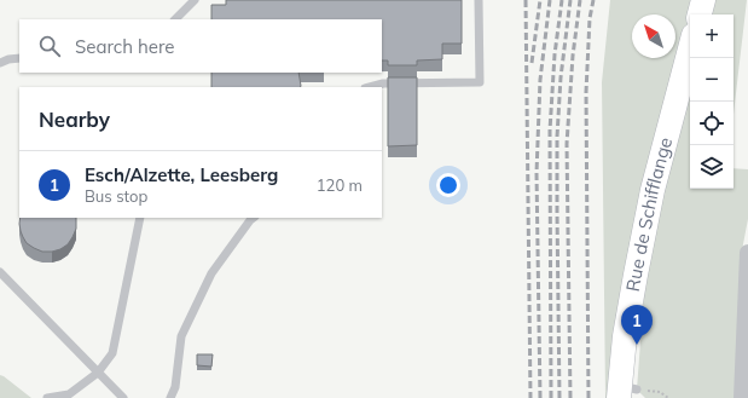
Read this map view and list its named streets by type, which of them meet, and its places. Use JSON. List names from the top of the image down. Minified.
{"streets":{"street":["Rue de Schifflange"]},"north":"top left","page":{"map_buttons":["+","−"],"search":"Search here","heading":"Nearby","list":[{"mark":"1","name":"Esch/Alzette, Leesberg","note":"Bus stop","value":"120 m"}],"pins":"1"}}
